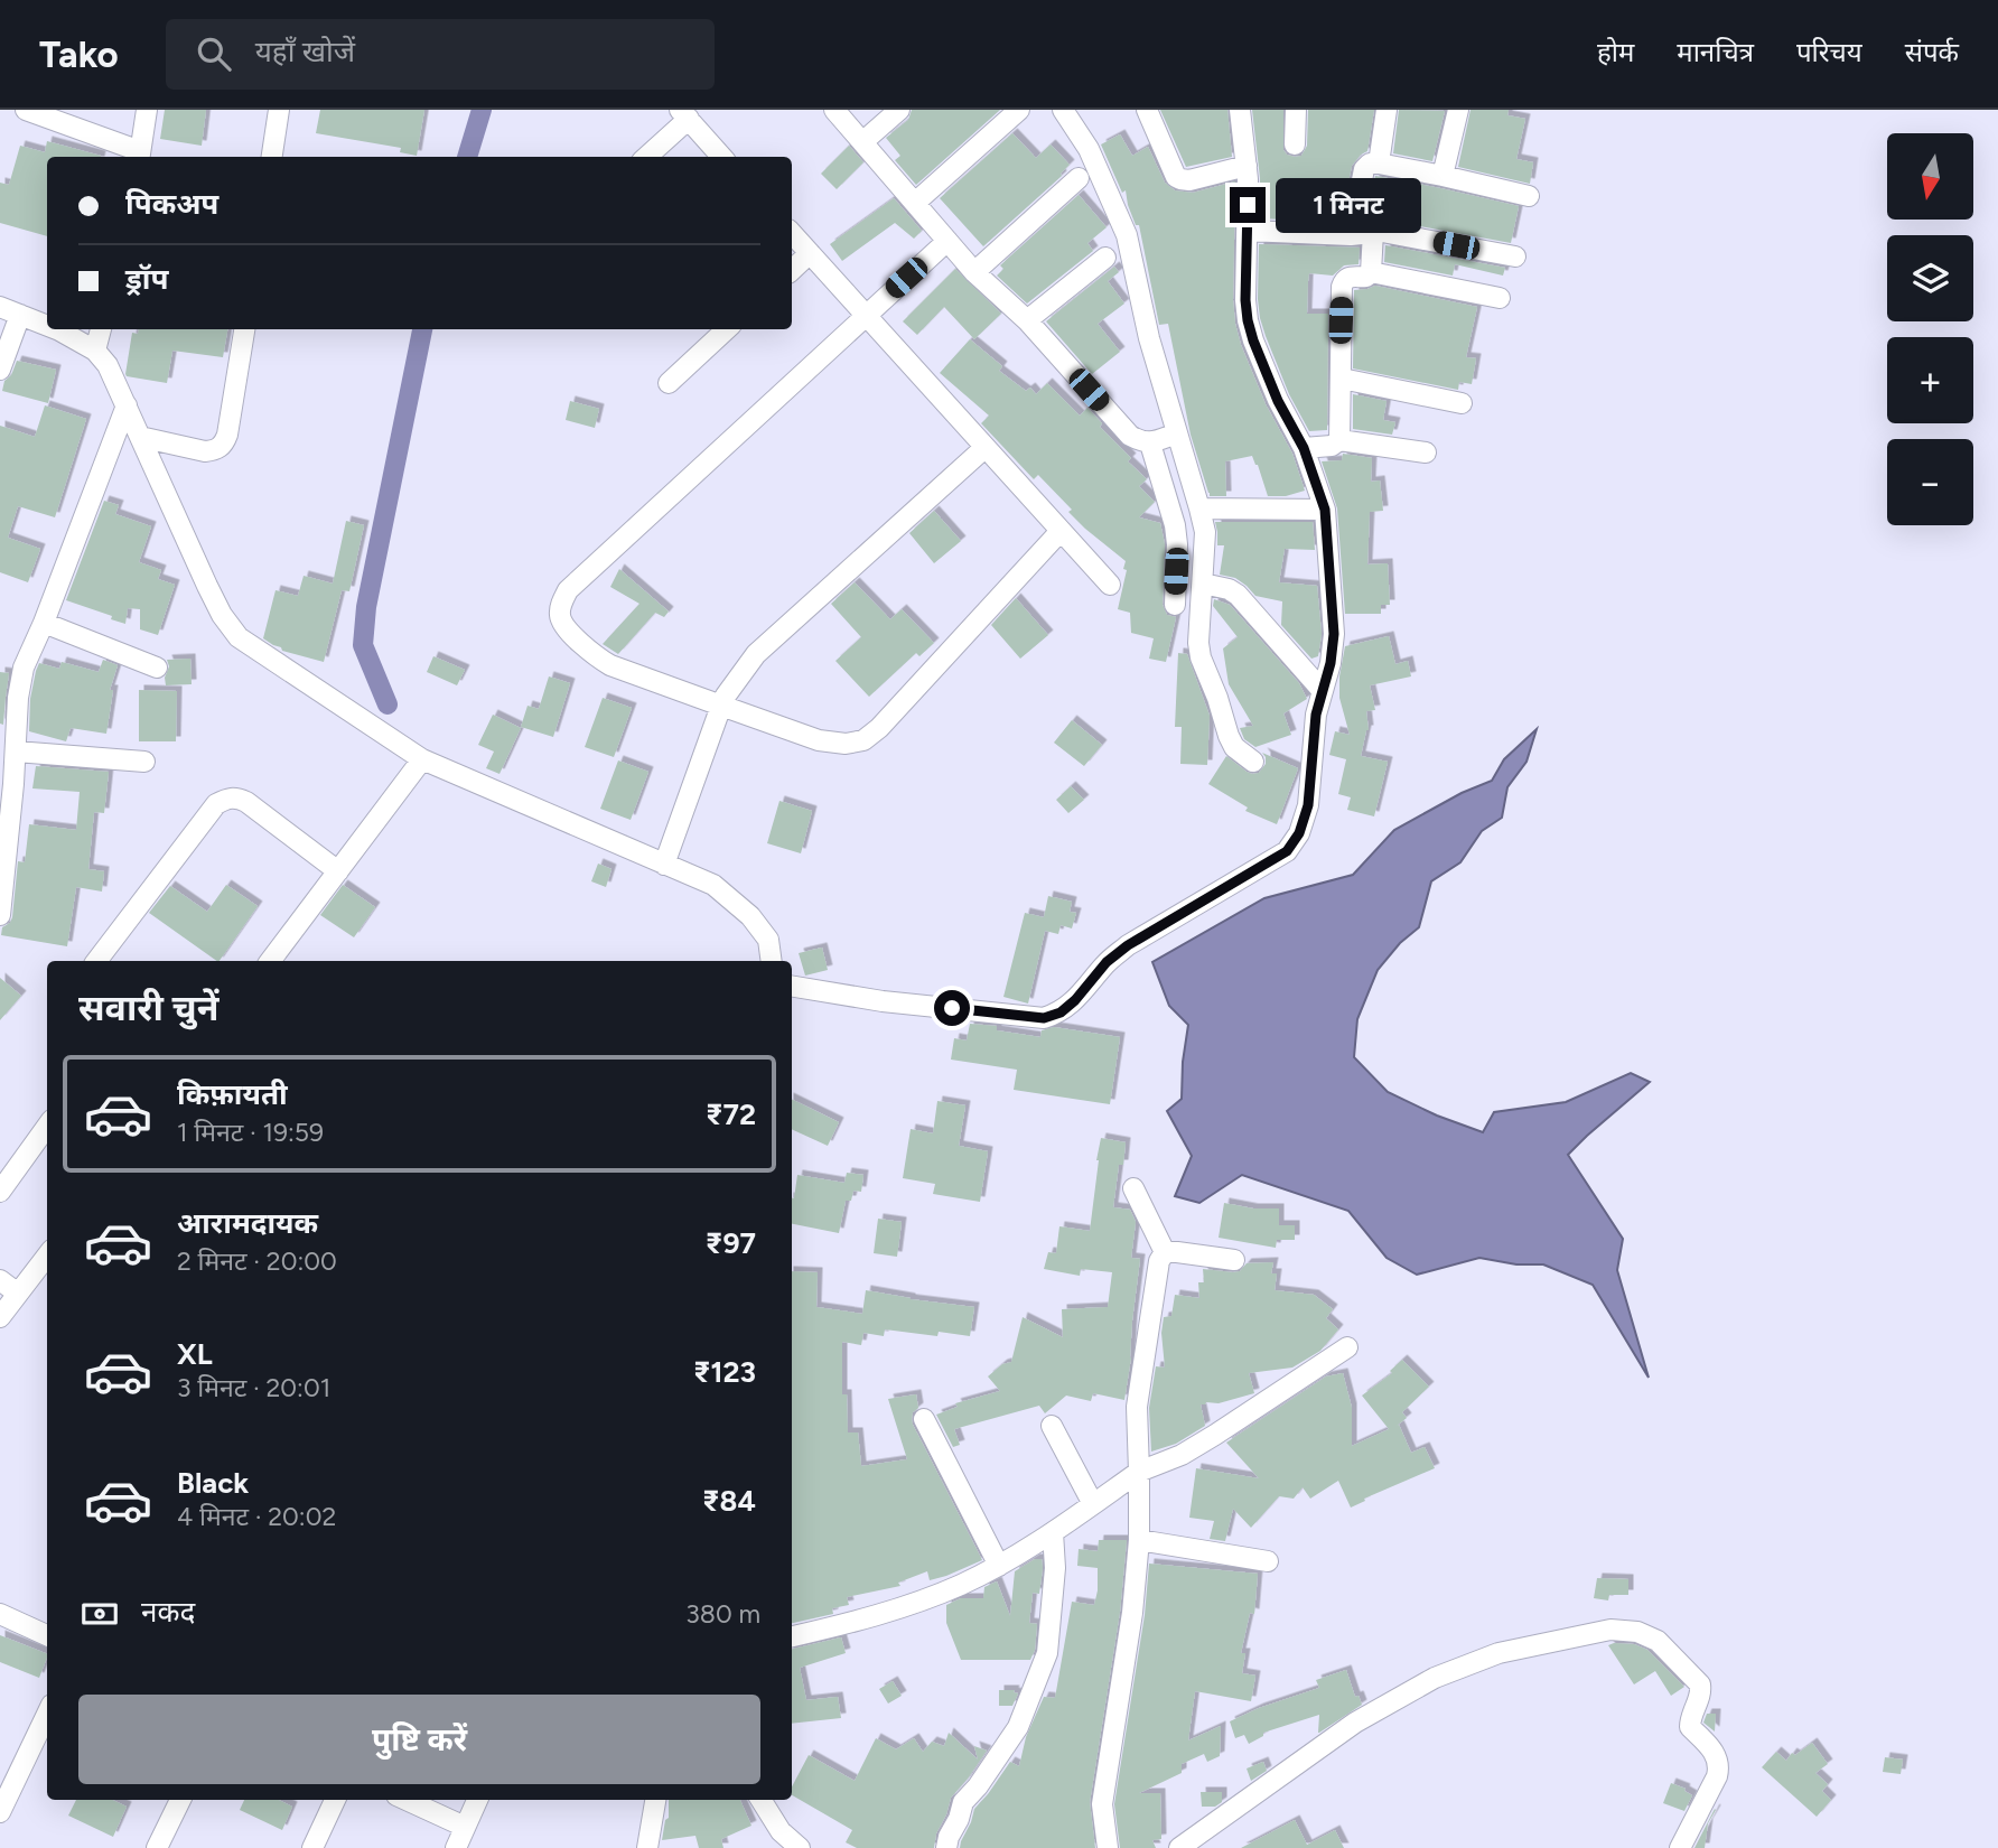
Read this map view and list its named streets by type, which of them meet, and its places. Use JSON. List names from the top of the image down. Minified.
{"north":"bottom","page":{"header":"Tako","search":"यहाँ खोजें","nav":["होम","मानचित्र","परिचय","संपर्क"],"map_buttons":["+","−"],"banner":["पिकअप","ड्रॉप"],"bubble":"1 मिनट","heading":"सवारी चुनें","list":[{"name":"किफ़ायती","note":"1 मिनट · 19:59","value":"₹72"},{"name":"आरामदायक","note":"2 मिनट · 20:00","value":"₹97"},{"name":"XL","note":"3 मिनट · 20:01","value":"₹123"},{"name":"Black","note":"4 मिनट · 20:02","value":"₹84"}],"pay":["नकद","380 m"],"buttons":"पुष्टि करें"}}
